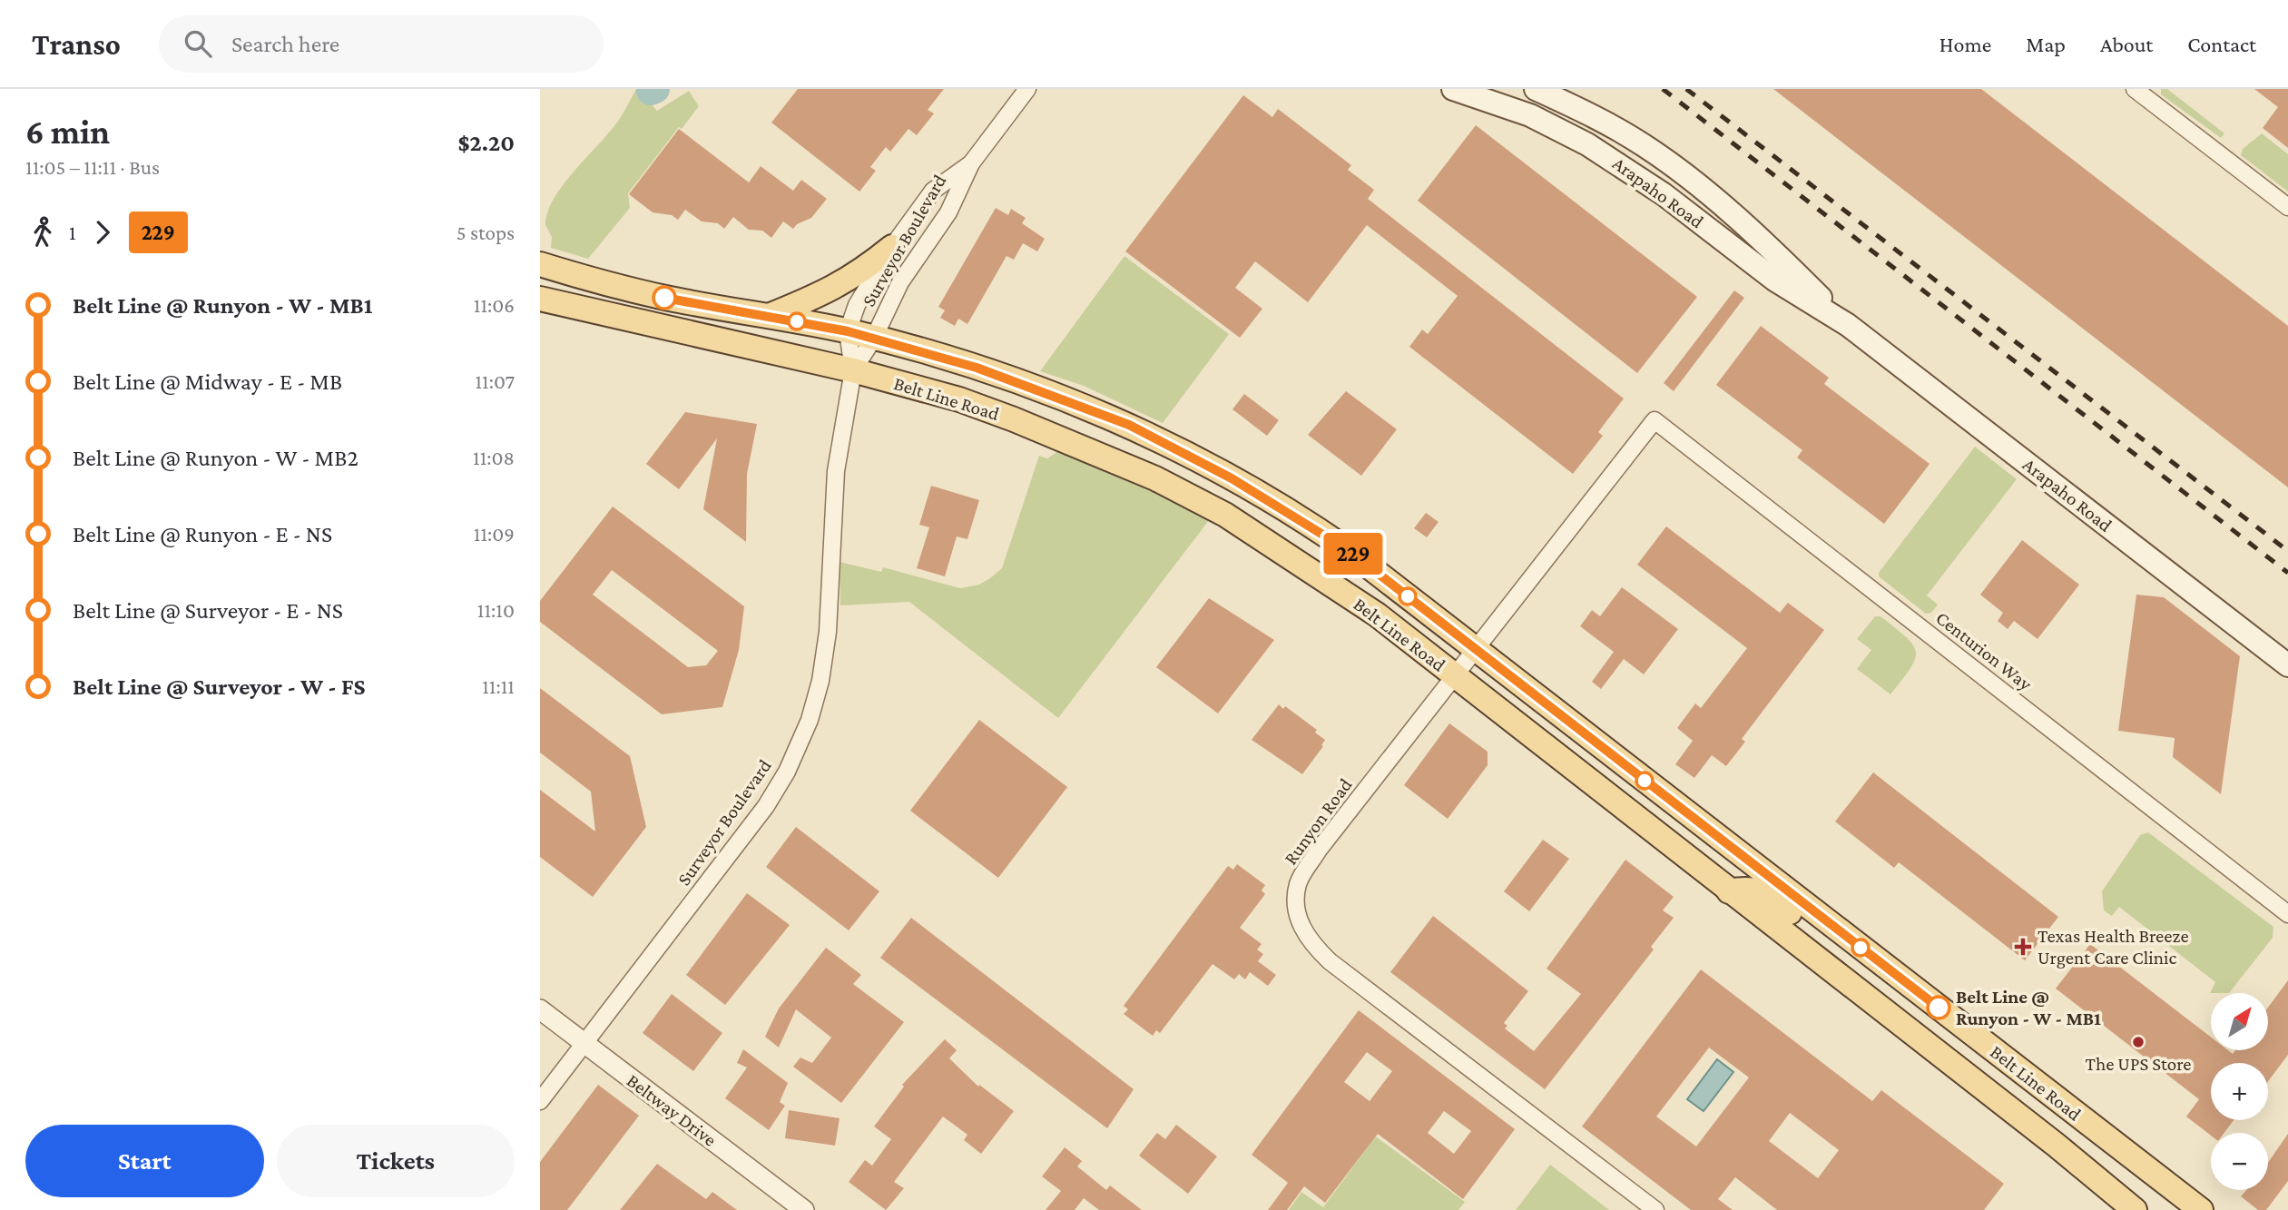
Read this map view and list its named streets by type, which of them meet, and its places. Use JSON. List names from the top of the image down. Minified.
{"streets":{"main road":["Arapaho Road","Belt Line Road"],"street":["Surveyor Boulevard","Centurion Way","Runyon Road","Beltway Drive"]},"crossings":[["Surveyor Boulevard","Belt Line Road"],["Surveyor Boulevard","Beltway Drive"],["Belt Line Road","Runyon Road"],["Centurion Way","Runyon Road"]],"places":{"health":["Texas Health Breeze Urgent Care Clinic"],"other":["Belt Line @ Runyon - W - MB1","The UPS Store"]},"lines":["bus line 229"],"north":"top right","page":{"header":"Transo","search":"Search here","nav":["Home","Map","About","Contact"],"heading":["6 min","11:05 – 11:11 · Bus","$2.20"],"on_map":"229","legs":["1","229","5 stops"],"list":[{"name":"Belt Line @ Runyon - W - MB1","value":"11:06"},{"name":"Belt Line @ Midway - E - MB","value":"11:07"},{"name":"Belt Line @ Runyon - W - MB2","value":"11:08"},{"name":"Belt Line @ Runyon - E - NS","value":"11:09"},{"name":"Belt Line @ Surveyor - E - NS","value":"11:10"},{"name":"Belt Line @ Surveyor - W - FS","value":"11:11"}],"map_buttons":["+","−"],"buttons":["Start","Tickets"]}}
